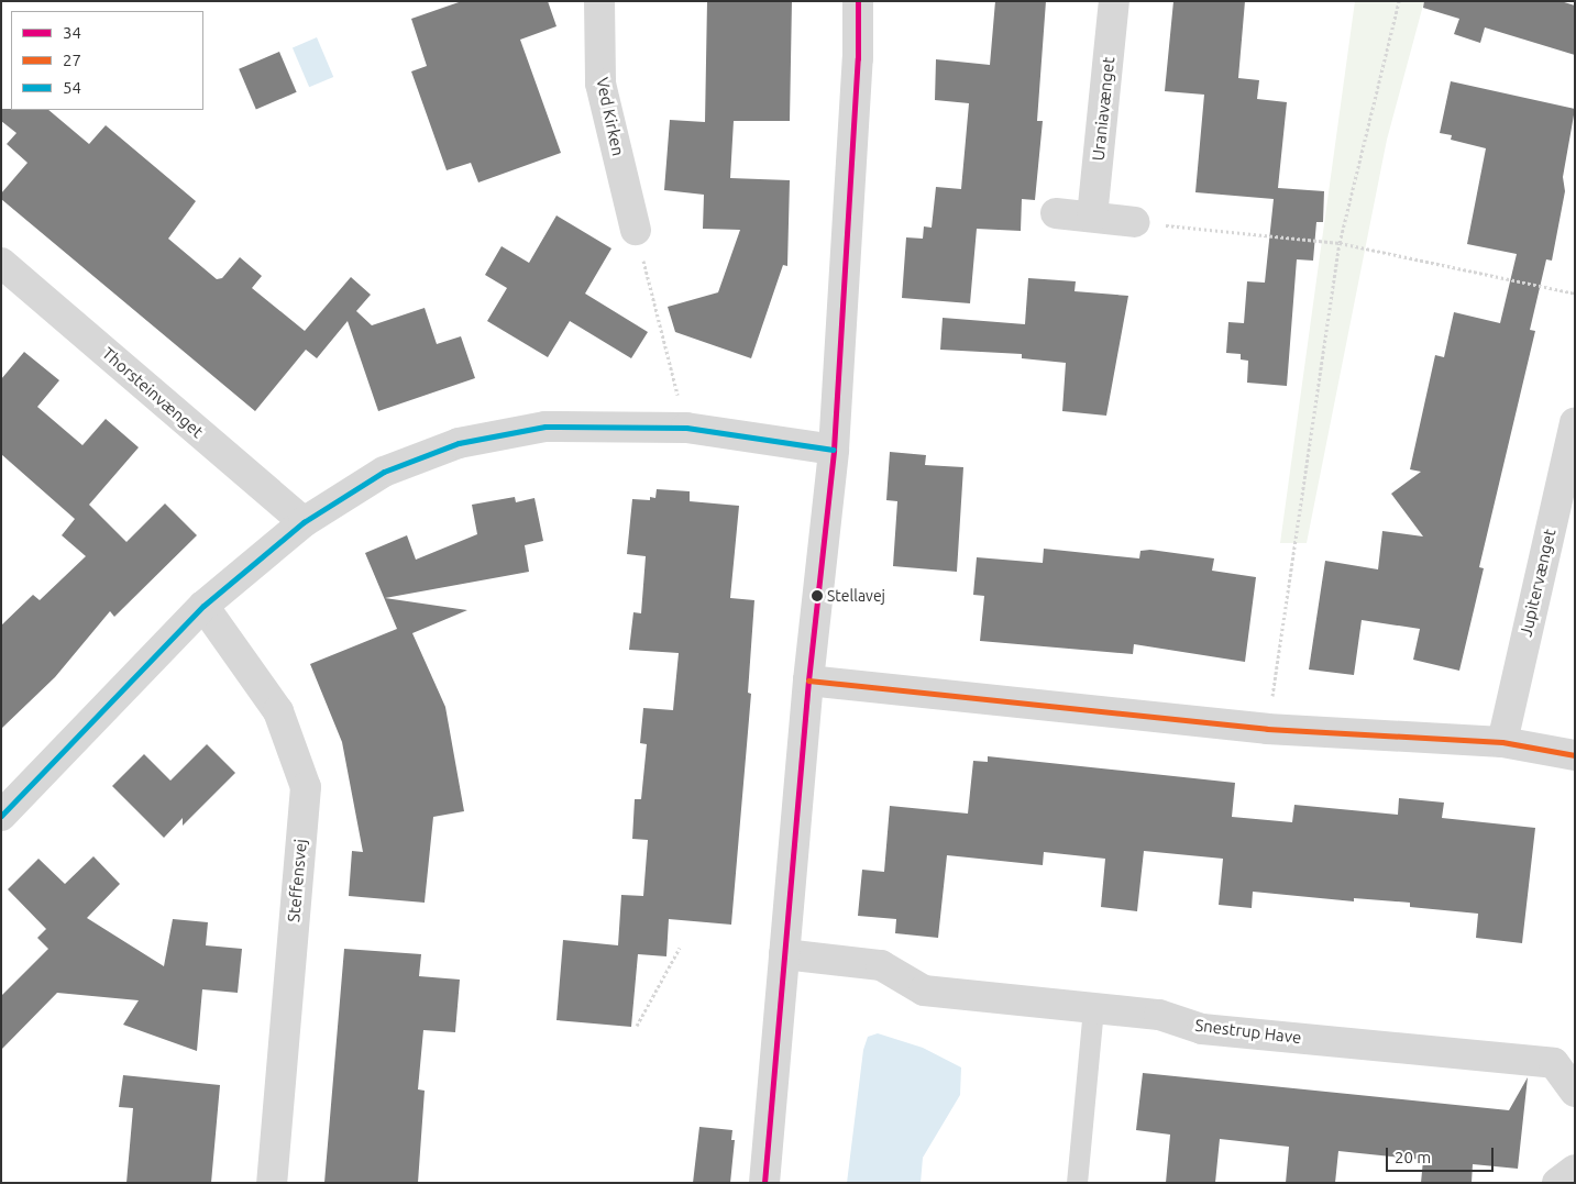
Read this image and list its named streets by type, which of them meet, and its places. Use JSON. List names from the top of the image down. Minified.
{"streets":{"street":["Uraniavænget","Ved Kirken","Thorsteinvænget","Jupitervænget","Steffensvej","Snestrup Have"]},"places":["Stellavej"],"lines":["transit line 34","transit line 54","transit line 27"],"legend":["34","27","54"],"scale_bar":"20 m"}
